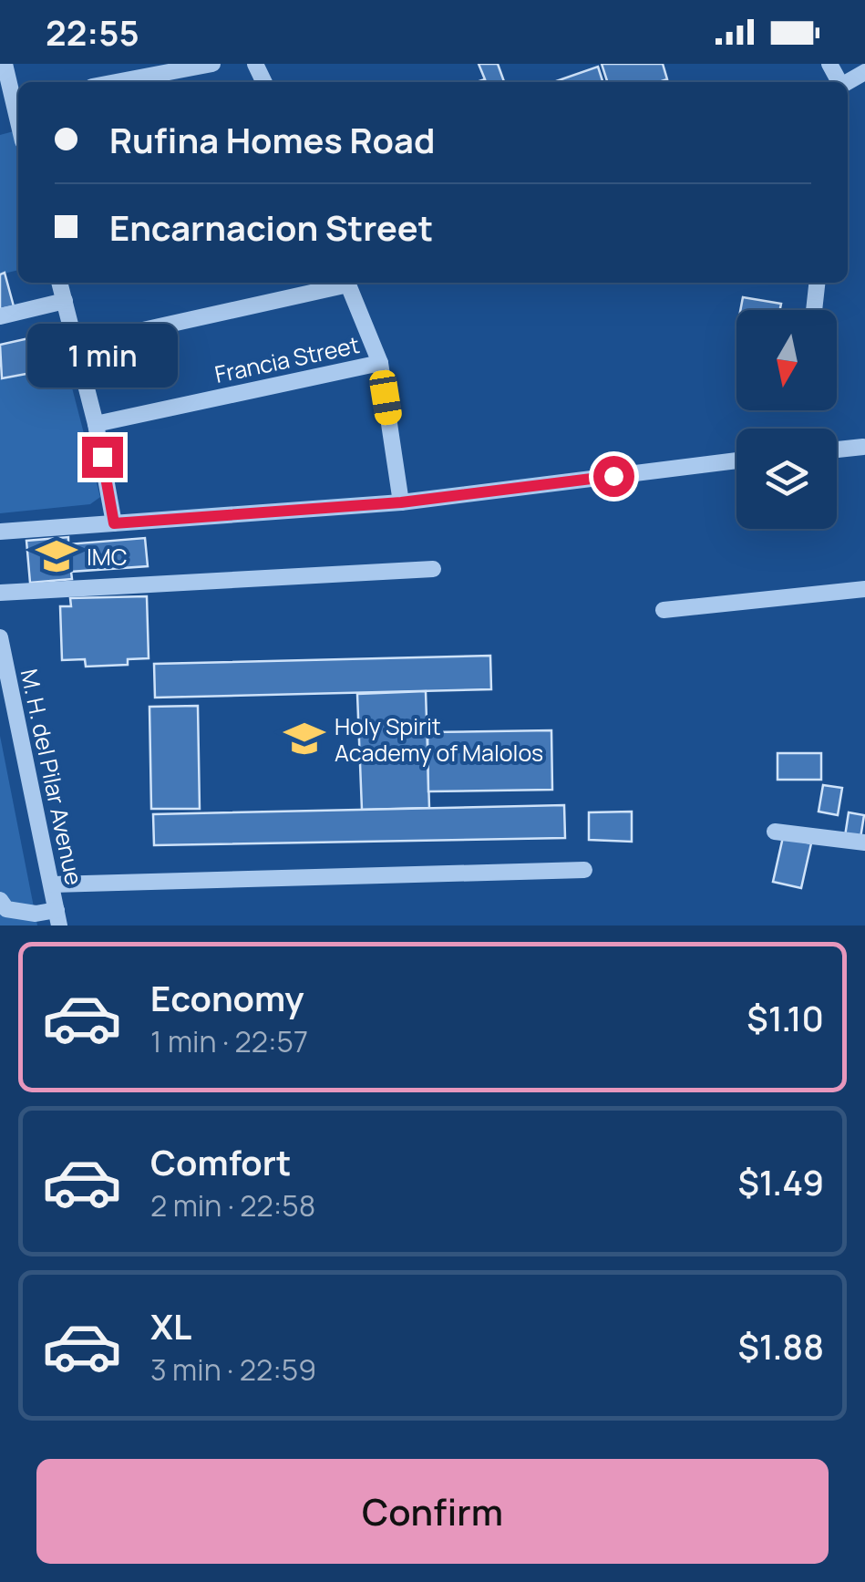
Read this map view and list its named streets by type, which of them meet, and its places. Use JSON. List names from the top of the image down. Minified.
{"streets":{"street":["Francia Street","M. H. del Pilar Avenue"]},"places":{"school or university":["IMC","Holy Spirit Academy of Malolos"]},"north":"bottom","page":{"status":"22:55","banner":["Rufina Homes Road","Encarnacion Street"],"bubble":"1 min","list":[{"name":"Economy","note":"1 min · 22:57","value":"$1.10"},{"name":"Comfort","note":"2 min · 22:58","value":"$1.49"},{"name":"XL","note":"3 min · 22:59","value":"$1.88"}],"buttons":"Confirm"}}
